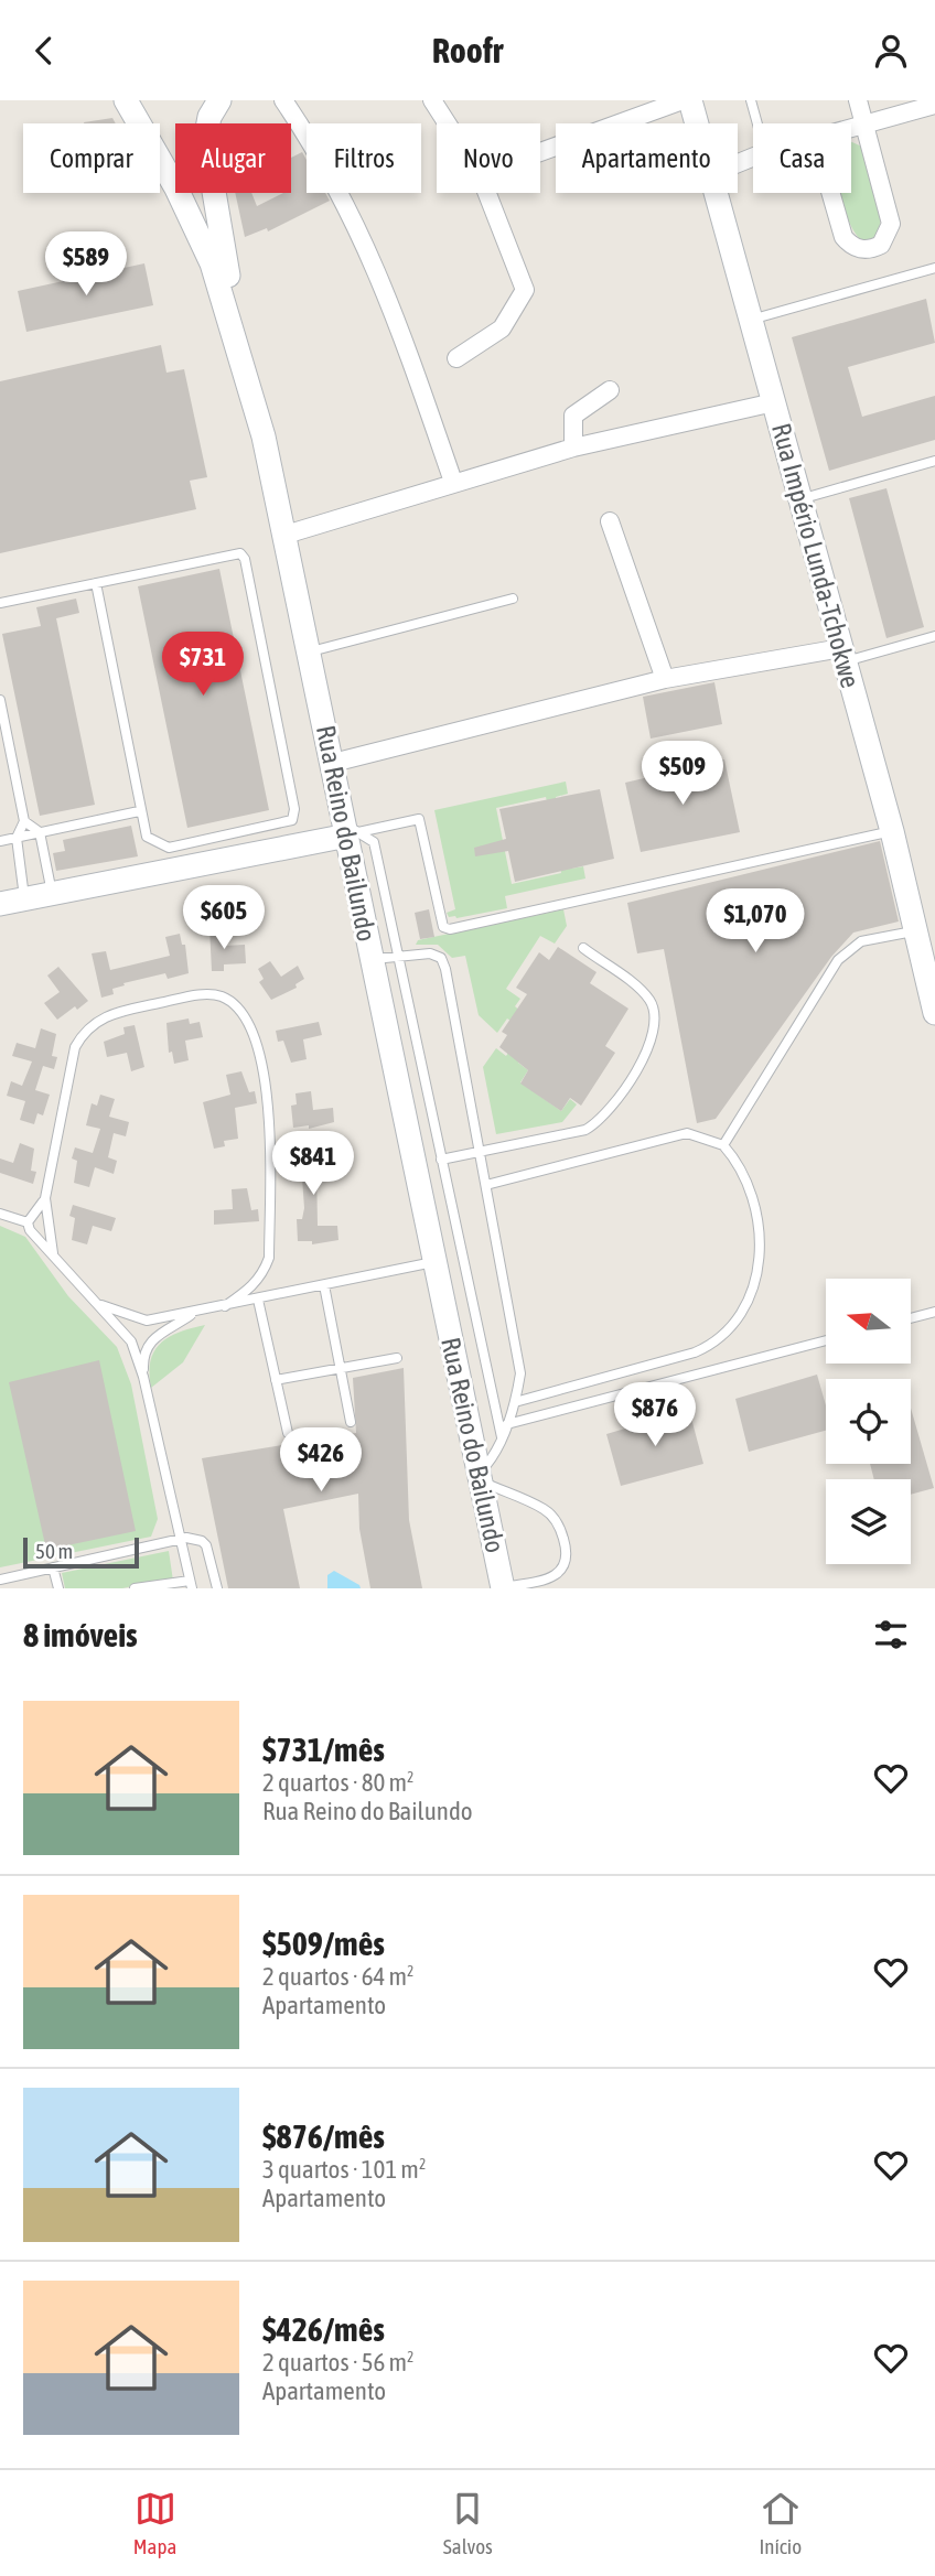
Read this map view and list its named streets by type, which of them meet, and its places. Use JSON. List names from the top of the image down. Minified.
{"streets":{"main road":["Rua Império Lunda-Tchokwe","Rua Reino do Bailundo"]},"scale_bar":"50 m","north":"left","page":{"header":"Roofr","chip":["Comprar","Alugar","Filtros","Novo","Apartamento","Casa"],"price":["$589","$731","$509","$605","$1,070","$841","$876","$426"],"scale":"50 m","heading":"8 imóveis","list":[{"name":"$731/mês","note":"2 quartos · 80 m² · Rua Reino do Bailundo"},{"name":"$509/mês","note":"2 quartos · 64 m² · Apartamento"},{"name":"$876/mês","note":"3 quartos · 101 m² · Apartamento"},{"name":"$426/mês","note":"2 quartos · 56 m² · Apartamento"}],"tabs":["Mapa","Salvos","Início"]}}
